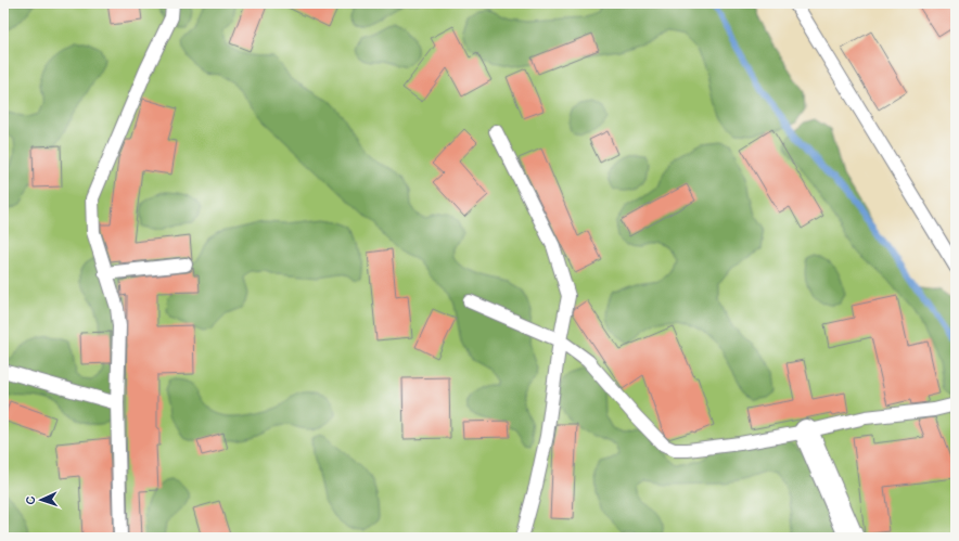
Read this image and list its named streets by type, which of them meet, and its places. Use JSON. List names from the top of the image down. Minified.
{"north":"left"}
